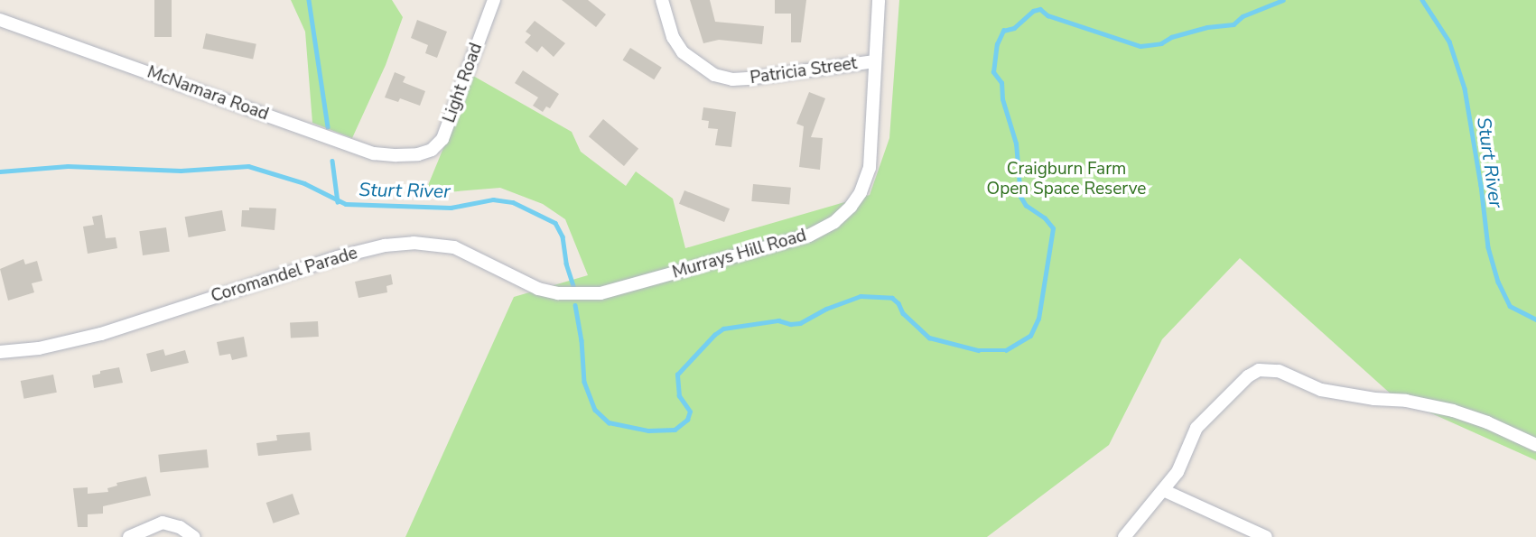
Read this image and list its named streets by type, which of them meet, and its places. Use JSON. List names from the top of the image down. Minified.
{"streets":{"street":["Patricia Street","Light Road","McNamara Road","Murrays Hill Road","Coromandel Parade"]},"crossings":[["Patricia Street","Murrays Hill Road"],["Light Road","McNamara Road"],["Murrays Hill Road","Coromandel Parade"]],"water":["Sturt River"],"parks":["Craigburn Farm Open Space Reserve"]}
